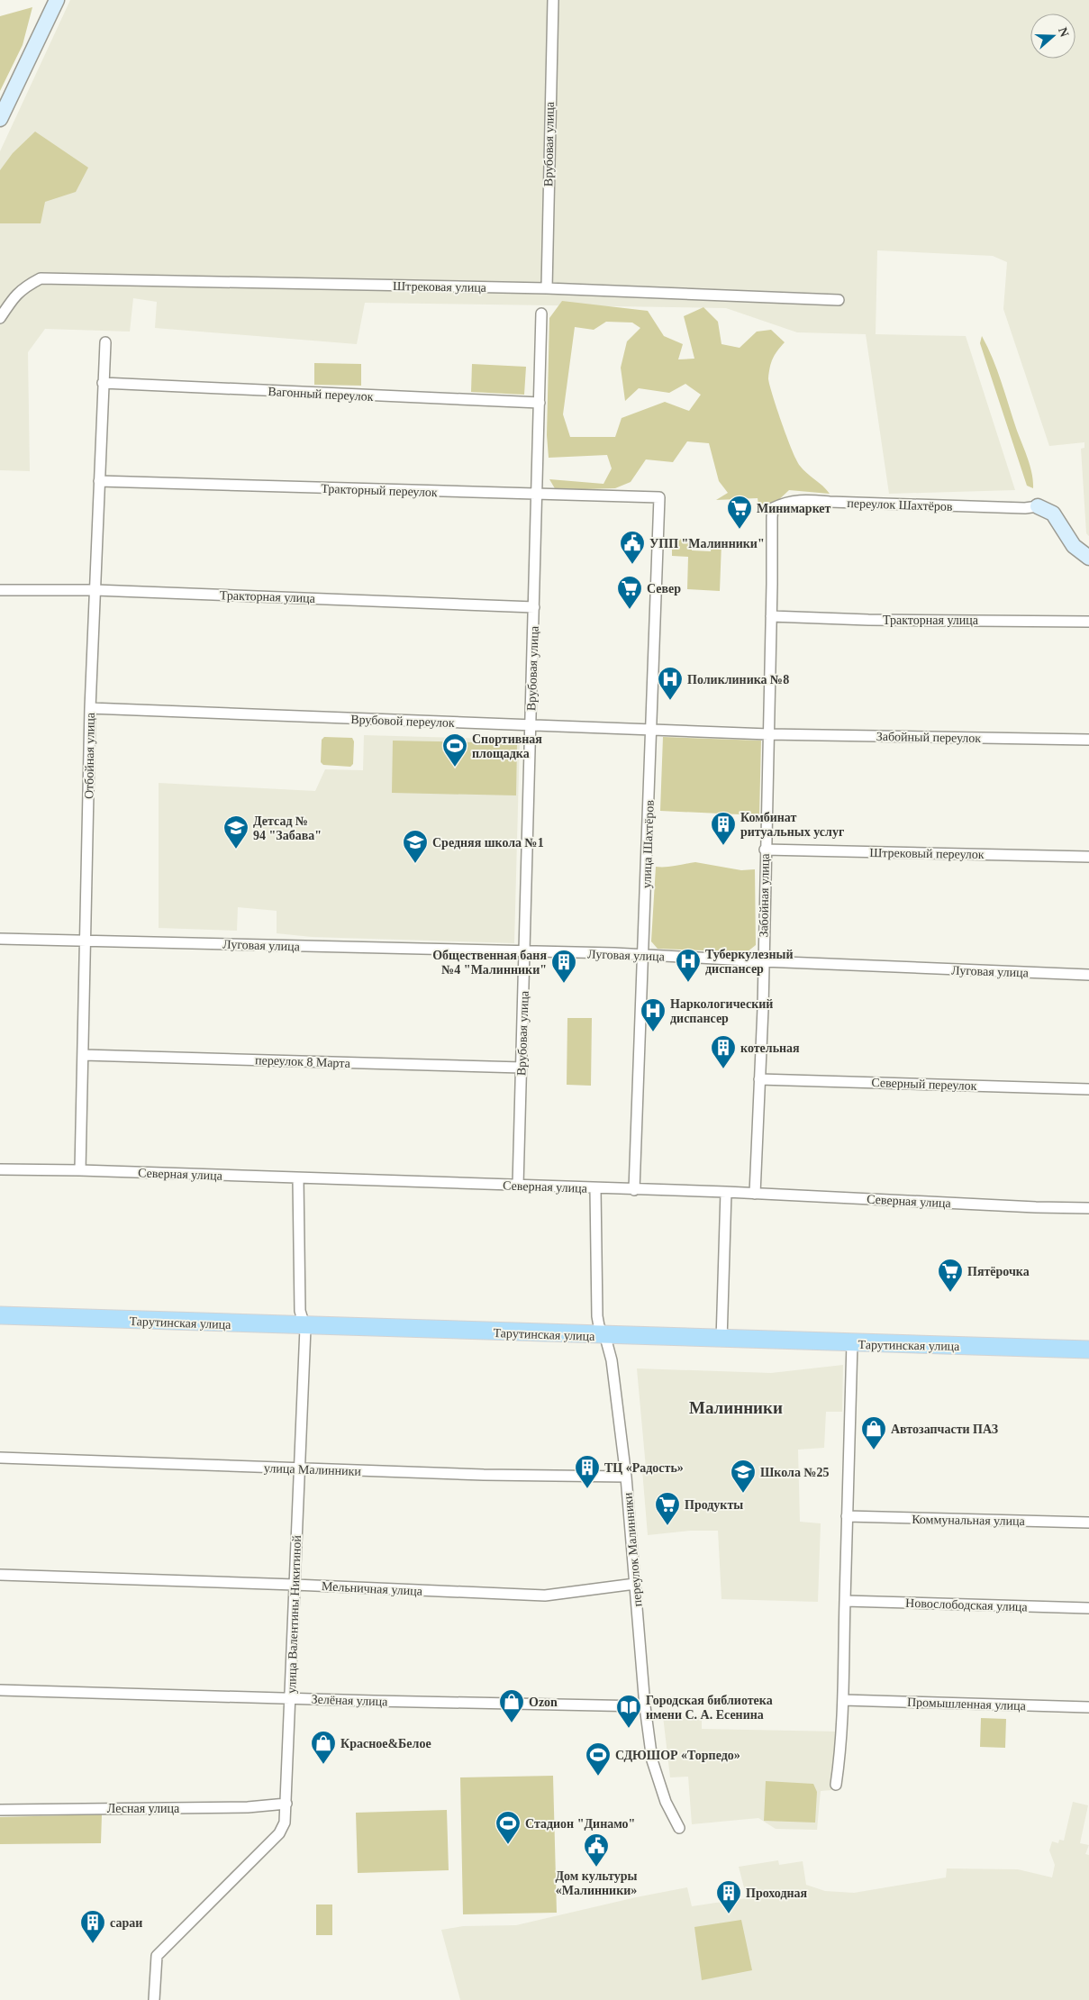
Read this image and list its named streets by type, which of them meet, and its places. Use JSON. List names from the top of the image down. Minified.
{"streets":{"main road":["Тарутинская улица"],"street":["Врубовая улица","Штрековая улица","Вагонный переулок","Тракторный переулок","переулок Шахтёров","Тракторная улица","Врубовой переулок","Забойный переулок","Отбойная улица","улица Шахтёров","Штрековый переулок","Забойная улица","Луговая улица","переулок 8 Марта","Северный переулок","Северная улица","улица Малинники","Коммунальная улица","переулок Малинники","Мельничная улица","Новослободская улица","улица Валентины Никитиной","Зелёная улица","Промышленная улица","Лесная улица"]},"crossings":[["Врубовая улица","Штрековая улица"],["Врубовая улица","Вагонный переулок"],["Врубовая улица","Тракторный переулок"],["Врубовая улица","Тракторная улица"],["Врубовая улица","Врубовой переулок"],["Врубовая улица","Луговая улица"],["Врубовая улица","переулок 8 Марта"],["Врубовая улица","Северная улица"],["Вагонный переулок","Отбойная улица"],["Тракторный переулок","Отбойная улица"],["Тракторный переулок","улица Шахтёров"],["переулок Шахтёров","Забойная улица"],["Тракторная улица","Отбойная улица"],["Тракторная улица","Забойная улица"],["Врубовой переулок","Забойный переулок"],["Врубовой переулок","Отбойная улица"],["Врубовой переулок","улица Шахтёров"],["Врубовой переулок","Забойная улица"],["Забойный переулок","Забойная улица"],["Отбойная улица","Луговая улица"],["Отбойная улица","переулок 8 Марта"],["Отбойная улица","Северная улица"],["улица Шахтёров","Луговая улица"],["улица Шахтёров","Северная улица"],["Штрековый переулок","Забойная улица"],["Забойная улица","Луговая улица"],["Забойная улица","Северный переулок"],["Забойная улица","Северная улица"],["Северная улица","переулок Малинники"],["Северная улица","улица Валентины Никитиной"],["Тарутинская улица","переулок Малинники"],["Тарутинская улица","улица Валентины Никитиной"],["улица Малинники","переулок Малинники"],["улица Малинники","улица Валентины Никитиной"],["переулок Малинники","Мельничная улица"],["переулок Малинники","Зелёная улица"],["Мельничная улица","улица Валентины Никитиной"],["улица Валентины Никитиной","Зелёная улица"],["улица Валентины Никитиной","Лесная улица"]],"districts":["Малинники"],"places":{"supermarket":["Минимаркет","Север","Пятёрочка","Продукты"],"public building":["УПП \"Малинники\"","Дом культуры «Малинники»"],"hospital":["Поликлиника №8","Туберкулезный диспансер","Наркологический диспансер"],"sports":["Спортивная площадка","СДЮШОР «Торпедо»","Стадион \"Динамо\""],"building":["Комбинат ритуальных услуг","Общественная баня №4 \"Малинники\"","котельная","ТЦ «Радость»","Проходная","сараи"],"school or university":["Детсад № 94 \"Забава\"","Средняя школа №1","Школа №25"],"shop":["Автозапчасти ПАЗ","Ozon","Красное&Белое"],"library":["Городская библиотека имени С. А. Есенина"]},"north":"right"}
